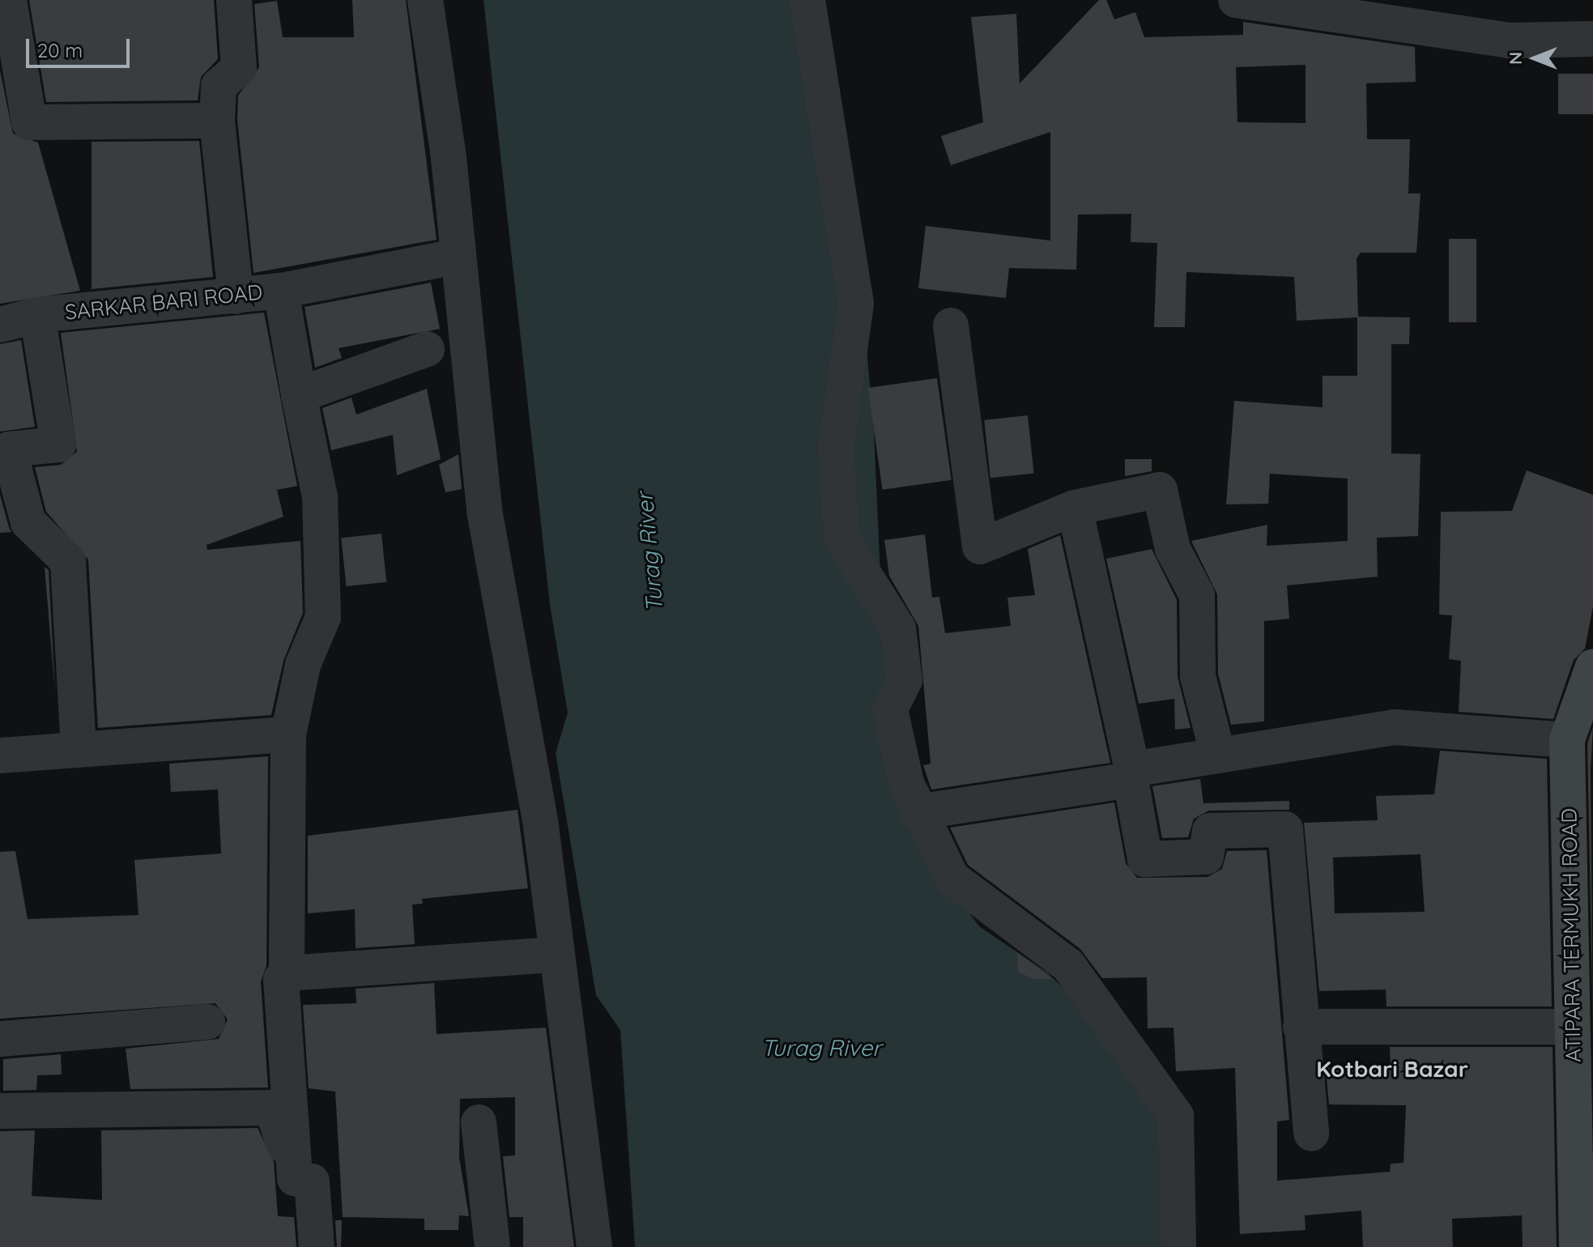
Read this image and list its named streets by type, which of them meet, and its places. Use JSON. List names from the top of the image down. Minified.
{"streets":{"main road":["ATIPARA TERMUKH ROAD"],"street":["SARKAR BARI ROAD"]},"districts":["Kotbari Bazar"],"water":["Turag River"],"scale_bar":"20 m","north":"left"}
